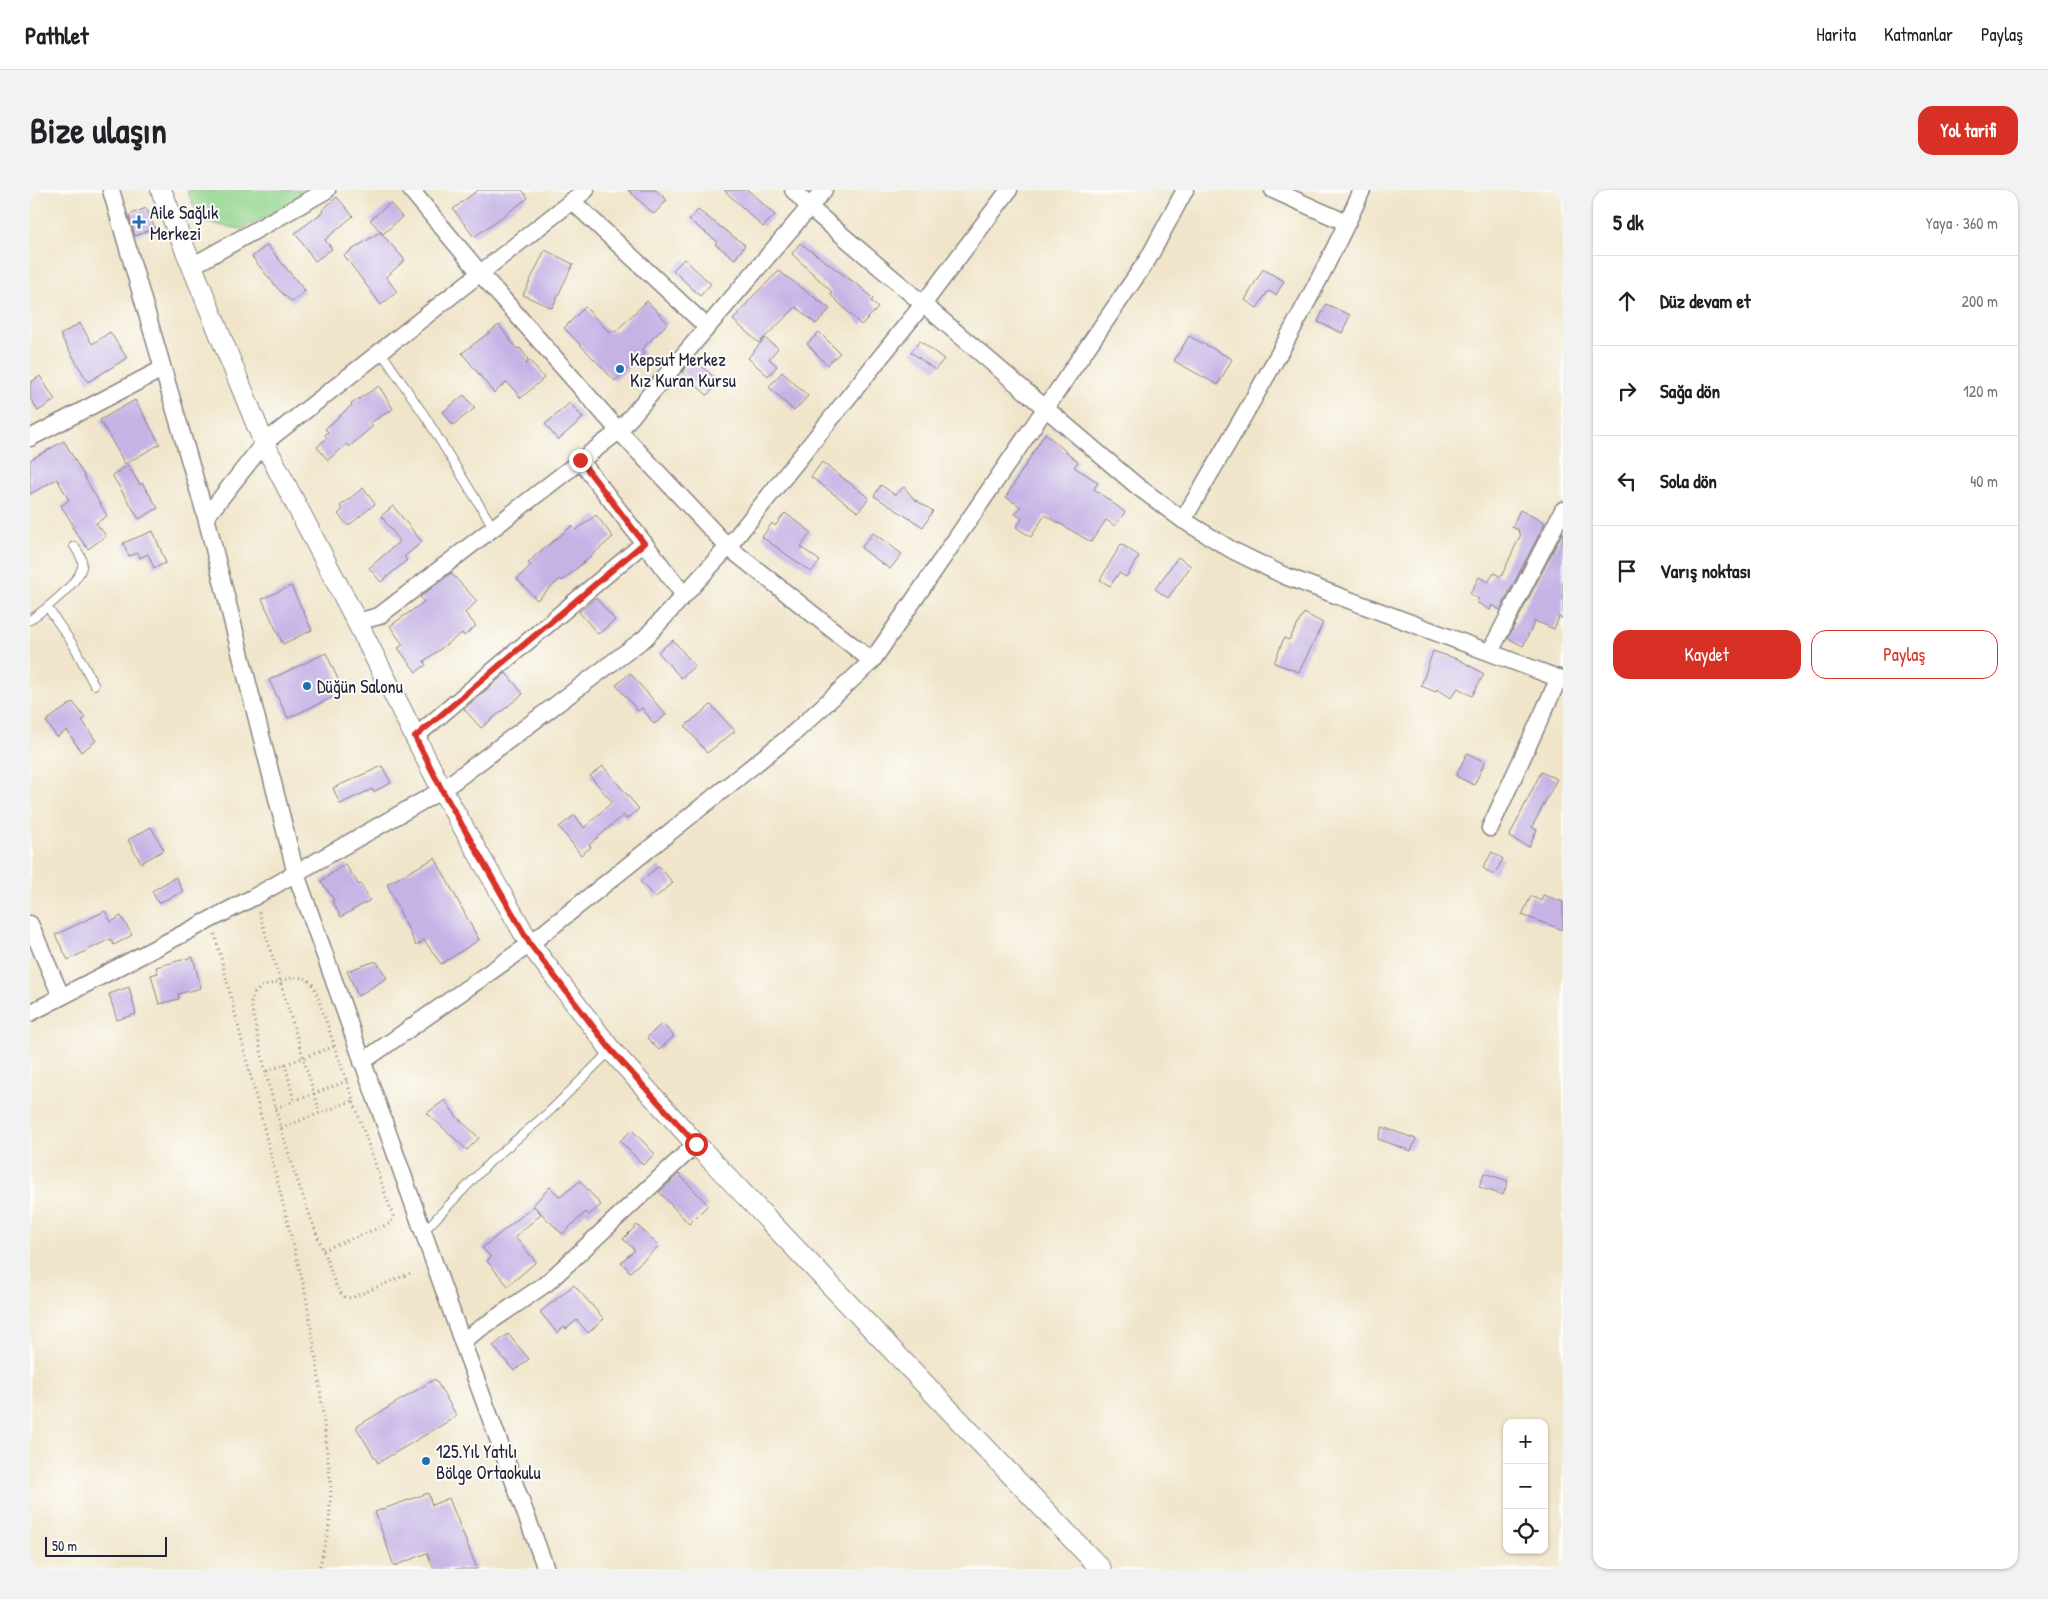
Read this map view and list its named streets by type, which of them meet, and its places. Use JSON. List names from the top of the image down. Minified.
{"places":{"health":["Aile Sağlık Merkezi"],"other":["Kepsut Merkez Kız Kuran Kursu","Düğün Salonu","125.Yıl Yatılı Bölge Ortaokulu"]},"scale_bar":"50 m","page":{"header":"Pathlet","nav":["Harita","Katmanlar","Paylaş"],"buttons":["Yol tarifi",["Kaydet","Paylaş"]],"title":"Bize ulaşın","heading":["5 dk","Yaya · 360 m"],"list":[["Düz devam et","200 m"],["Sağa dön","120 m"],["Sola dön","40 m"],"Varış noktası"],"map_buttons":["+","−"],"scale":"50 m"}}
